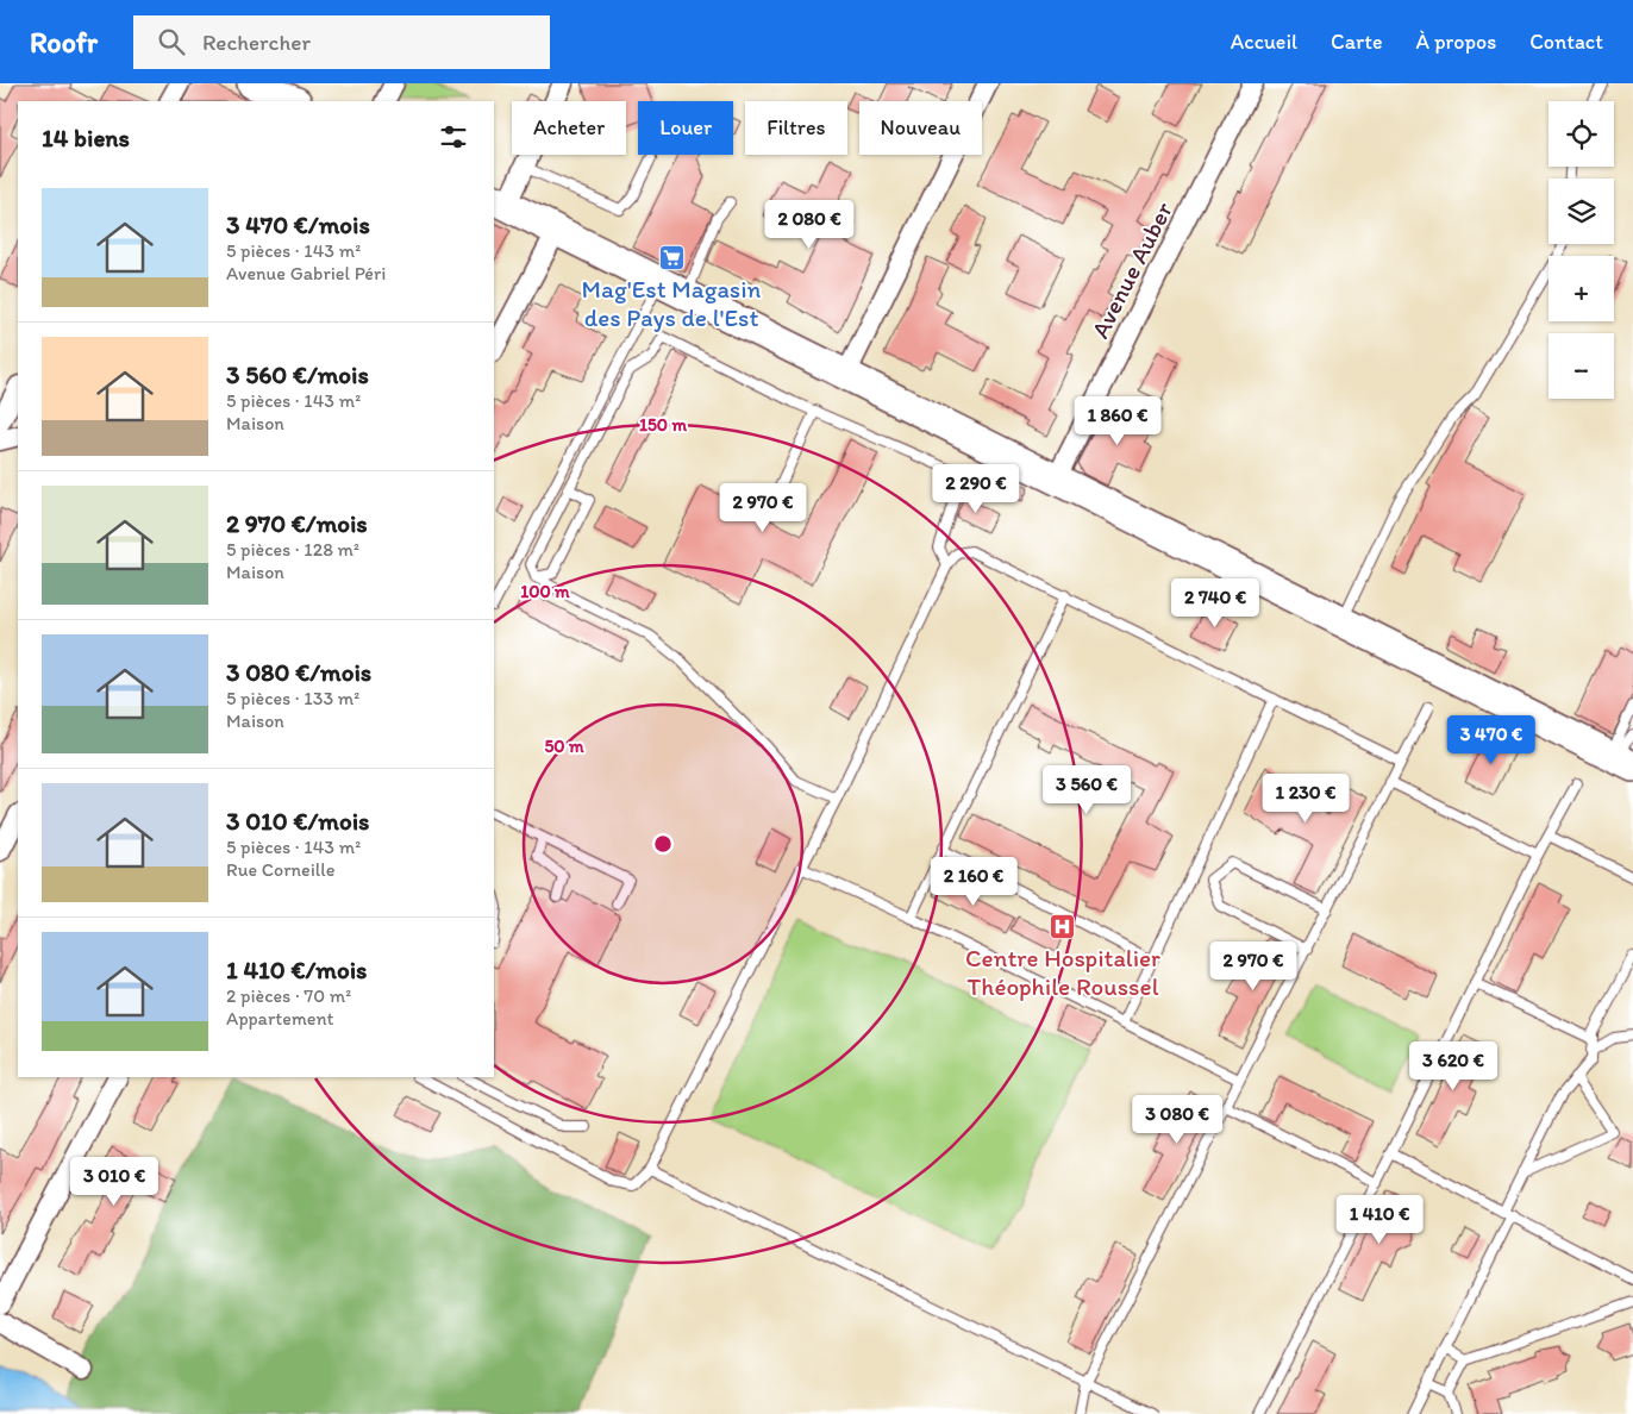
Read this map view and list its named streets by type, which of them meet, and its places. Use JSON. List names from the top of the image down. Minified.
{"streets":{"street":["Avenue Auber"]},"places":{"supermarket":["Mag'Est Magasin des Pays de l'Est"],"hospital":["Centre Hospitalier Théophile Roussel"]},"page":{"header":"Roofr","search":"Rechercher","nav":["Accueil","Carte","À propos","Contact"],"map_buttons":["+","−"],"chip":["Acheter","Louer","Filtres","Nouveau"],"heading":"14 biens","list":[{"name":"3 470 €/mois","note":"5 pièces · 143 m² · Avenue Gabriel Péri"},{"name":"3 560 €/mois","note":"5 pièces · 143 m² · Maison"},{"name":"2 970 €/mois","note":"5 pièces · 128 m² · Maison"},{"name":"3 080 €/mois","note":"5 pièces · 133 m² · Maison"},{"name":"3 010 €/mois","note":"5 pièces · 143 m² · Rue Corneille"},{"name":"1 410 €/mois","note":"2 pièces · 70 m² · Appartement"}],"price":["2 080 €","1 860 €","2 290 €","2 970 €","2 740 €","3 470 €","3 560 €","1 230 €","2 160 €","2 970 €","3 620 €","3 080 €","3 010 €","1 410 €"]},"rings":["150 m","100 m","50 m"]}
